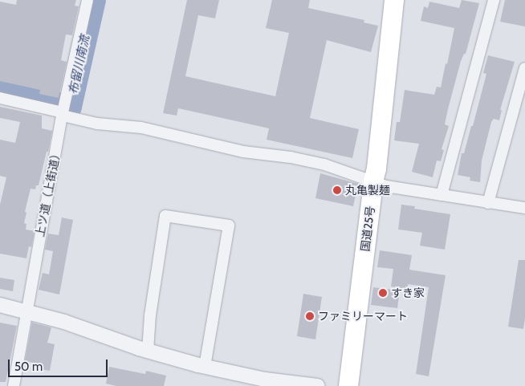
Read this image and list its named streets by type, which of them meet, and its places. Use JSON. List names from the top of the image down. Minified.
{"streets":{"highway":["国道25号"],"street":["上ツ道（上街道）"]},"water":["布留川南流"],"places":["丸亀製麺","すき家","ファミリーマート"],"scale_bar":"50 m"}
